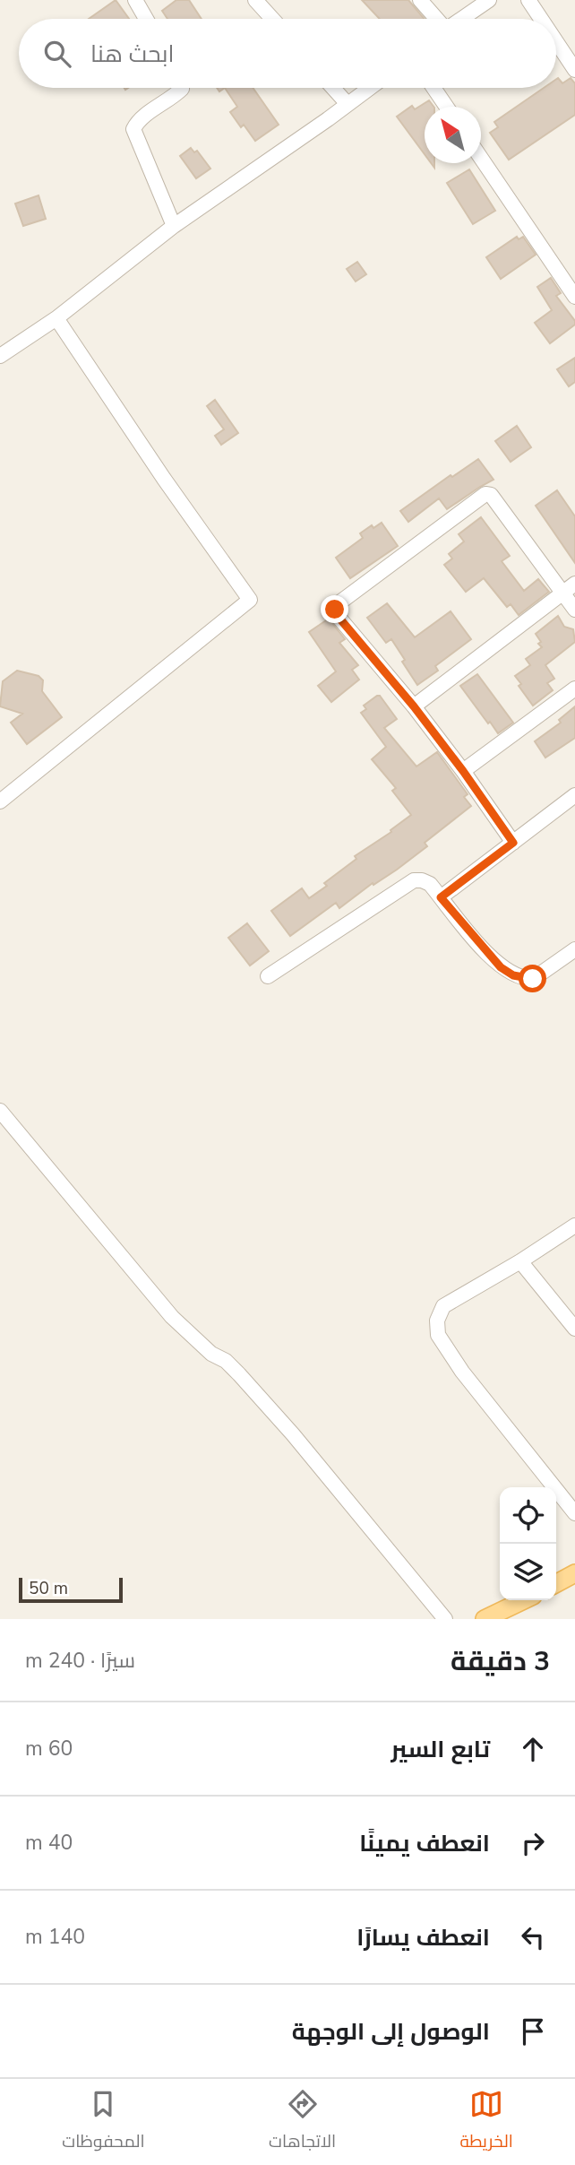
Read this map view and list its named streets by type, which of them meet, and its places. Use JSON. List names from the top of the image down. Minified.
{"scale_bar":"50 m","north":"top left","page":{"search":"ابحث هنا","scale":"50 m","heading":["3 دقيقة","سيرًا · 240 m"],"list":[["تابع السير","60 m"],["انعطف يمينًا","40 m"],["انعطف يسارًا","140 m"],"الوصول إلى الوجهة"],"nav":["الخريطة","الاتجاهات","المحفوظات"]}}
